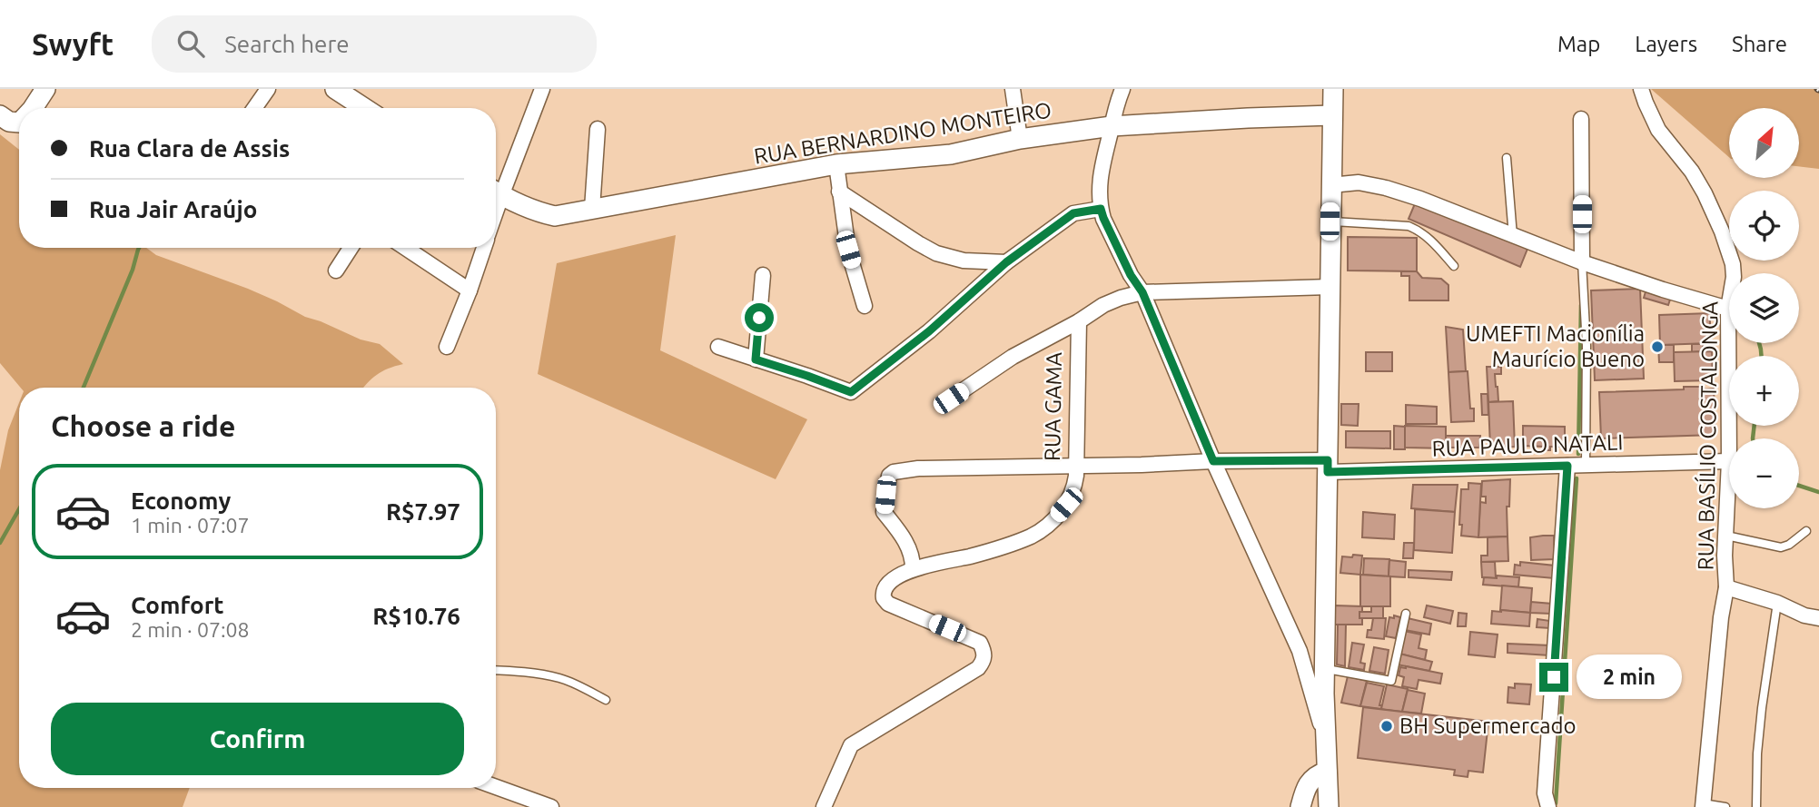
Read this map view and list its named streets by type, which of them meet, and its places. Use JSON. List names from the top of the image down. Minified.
{"streets":{"street":["RUA BERNARDINO MONTEIRO","RUA GAMA","RUA BASÍLIO COSTALONGA","RUA PAULO NATALI"]},"crossings":[["RUA GAMA","RUA PAULO NATALI"]],"places":["UMEFTI Macionília Maurício Bueno","BH Supermercado"],"north":"top right","page":{"header":"Swyft","search":"Search here","nav":["Map","Layers","Share"],"map_buttons":["+","−"],"banner":["Rua Clara de Assis","Rua Jair Araújo"],"heading":"Choose a ride","list":[{"name":"Economy","note":"1 min · 07:07","value":"R$7.97"},{"name":"Comfort","note":"2 min · 07:08","value":"R$10.76"}],"bubble":"2 min","buttons":"Confirm"}}
